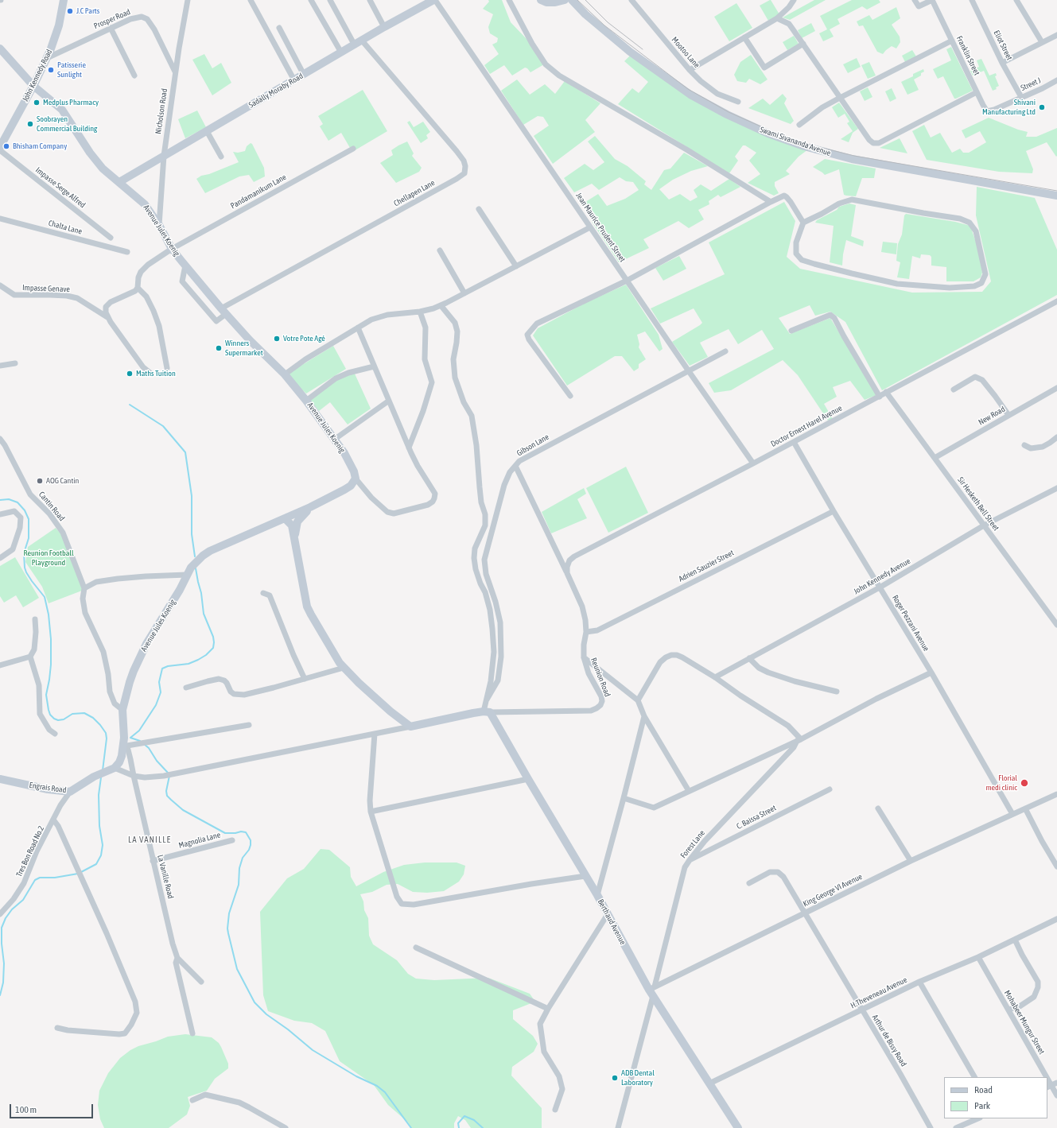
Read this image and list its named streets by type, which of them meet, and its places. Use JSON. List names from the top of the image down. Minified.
{"streets":{"street":["Prosper Road","Eliot Street","Mootoo Lane","Franklin Street","John Kennedy Road","Street J","Sadally Moraby Road","Nicholson Road","Swami Sivananda Avenue","Impasse Serge Alfred","Pandamanikum Lane","Chellapen Lane","Chalta Lane","Jean Maurice Prudent Street","Avenue Jules Koenig","Impasse Genave","New Road","Doctor Ernest Harel Avenue","Gibson Lane","Sir Hesketh Bell Street","Cantin Road","Adrien Sauzier Street","John Kennedy Avenue","Roger Pezzani Avenue","Reunion Road","Engrais Road","C. Baissa Street","Magnolia Lane","Forest Lane","Tres Bon Road No.2","La Vanille Road","King George VI Avenue","Berthaud Avenue","H.Theveneau Avenue","Mohabeer Mungur Street","Arthur de Bissy Road"]},"crossings":[["Prosper Road","John Kennedy Road"],["Prosper Road","Nicholson Road"],["Eliot Street","Street J"],["Franklin Street","Street J"],["John Kennedy Road","Avenue Jules Koenig"],["Sadally Moraby Road","Nicholson Road"],["Sadally Moraby Road","Chellapen Lane"],["Sadally Moraby Road","Jean Maurice Prudent Street"],["Sadally Moraby Road","Avenue Jules Koenig"],["Nicholson Road","Avenue Jules Koenig"],["Pandamanikum Lane","Avenue Jules Koenig"],["Chellapen Lane","Avenue Jules Koenig"],["Jean Maurice Prudent Street","Doctor Ernest Harel Avenue"],["Jean Maurice Prudent Street","Gibson Lane"],["Avenue Jules Koenig","Engrais Road"],["Avenue Jules Koenig","La Vanille Road"],["New Road","Sir Hesketh Bell Street"],["Doctor Ernest Harel Avenue","Sir Hesketh Bell Street"],["Doctor Ernest Harel Avenue","Roger Pezzani Avenue"],["Doctor Ernest Harel Avenue","Reunion Road"],["Sir Hesketh Bell Street","John Kennedy Avenue"],["Adrien Sauzier Street","Roger Pezzani Avenue"],["Adrien Sauzier Street","Reunion Road"],["John Kennedy Avenue","Roger Pezzani Avenue"],["Roger Pezzani Avenue","King George VI Avenue"],["Reunion Road","Berthaud Avenue"],["Engrais Road","Tres Bon Road No.2"],["C. Baissa Street","Forest Lane"],["Magnolia Lane","La Vanille Road"],["Forest Lane","King George VI Avenue"],["Forest Lane","Berthaud Avenue"],["King George VI Avenue","Berthaud Avenue"],["King George VI Avenue","Arthur de Bissy Road"],["Berthaud Avenue","H.Theveneau Avenue"],["H.Theveneau Avenue","Mohabeer Mungur Street"],["H.Theveneau Avenue","Arthur de Bissy Road"]],"districts":["LA VANILLE"],"parks":["Reunion Football Playground"],"places":["J.C Parts","Patisserie Sunlight","Medplus Pharmacy","Shivani Manufacturing Ltd","Soobrayen Commercial Building","Bhisham Company","Votre Pote Agé","Winners Supermarket","Maths Tuition","AOG Cantin","Florial medi clinic","ADB Dental Laboratory"],"legend":["Road","Park"],"scale_bar":"100 m"}
